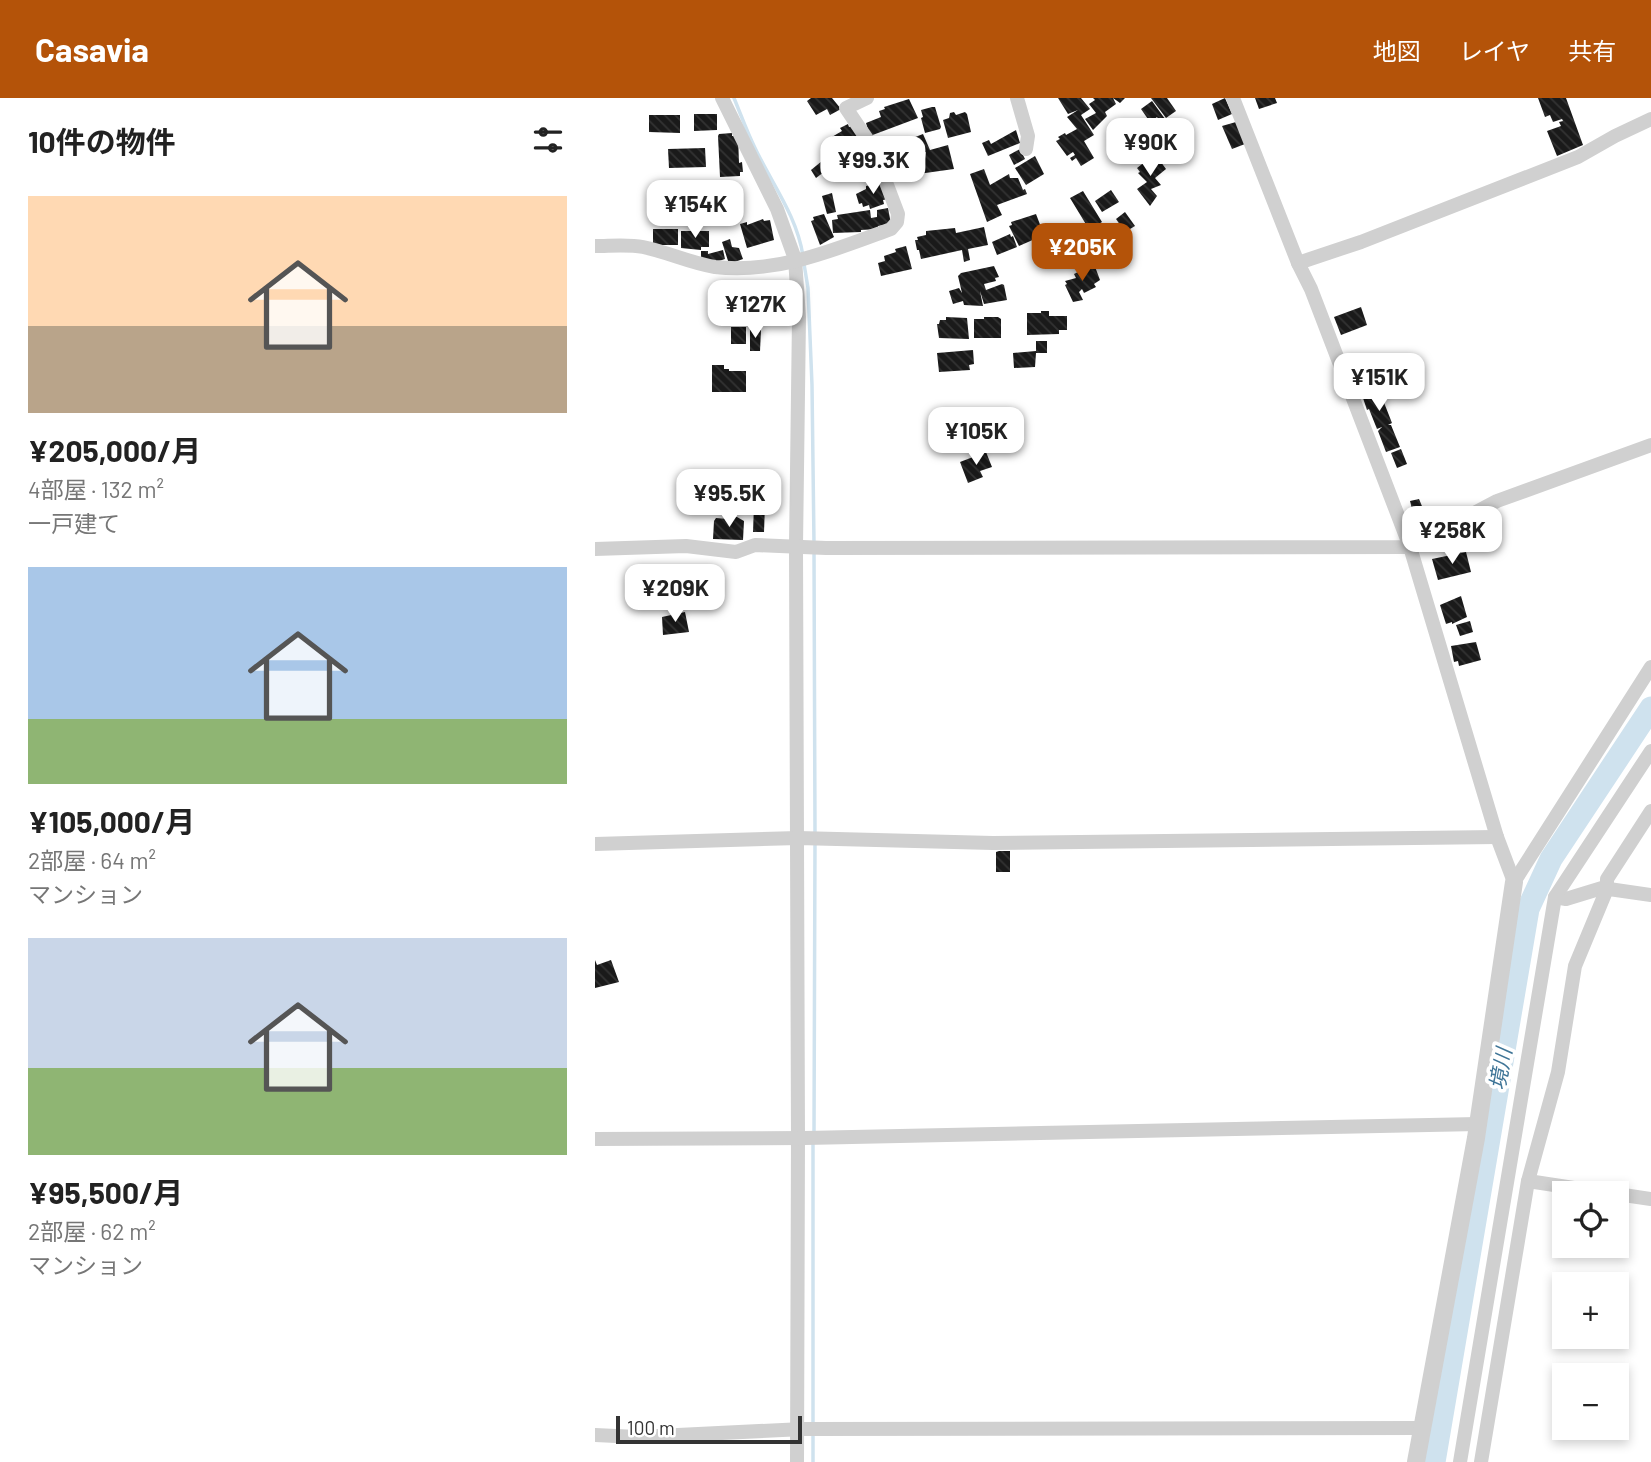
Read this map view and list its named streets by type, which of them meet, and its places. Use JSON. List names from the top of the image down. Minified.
{"water":["境川"],"scale_bar":"100 m","page":{"header":"Casavia","nav":["地図","レイヤ","共有"],"heading":"10件の物件","price":["¥90K","¥99.3K","¥154K","¥205K","¥127K","¥151K","¥105K","¥95.5K","¥258K","¥209K"],"list":[{"name":"¥205,000/月","note":"4部屋 · 132 m² · 一戸建て"},{"name":"¥105,000/月","note":"2部屋 · 64 m² · マンション"},{"name":"¥95,500/月","note":"2部屋 · 62 m² · マンション"}],"map_buttons":["+","−"],"scale":"100 m"}}
